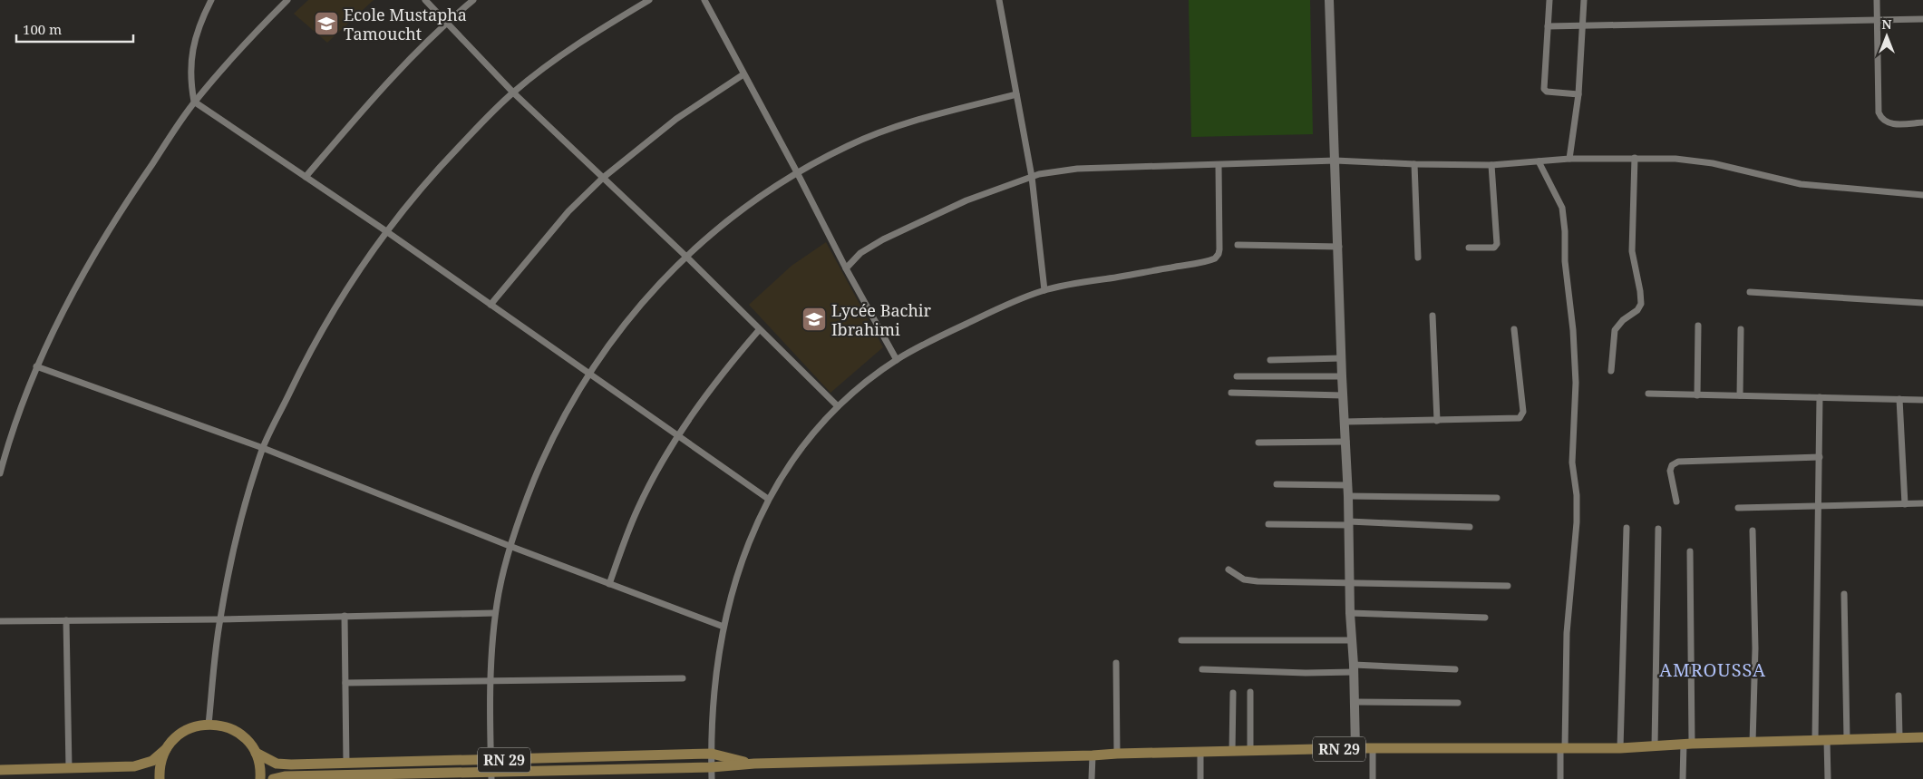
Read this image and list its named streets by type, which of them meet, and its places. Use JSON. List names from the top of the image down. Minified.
{"streets":{"main road":["RN 29"]},"districts":["AMROUSSA"],"places":{"school or university":["Ecole Mustapha Tamoucht","Lycée Bachir Ibrahimi"]},"scale_bar":"100 m","north":"top"}
